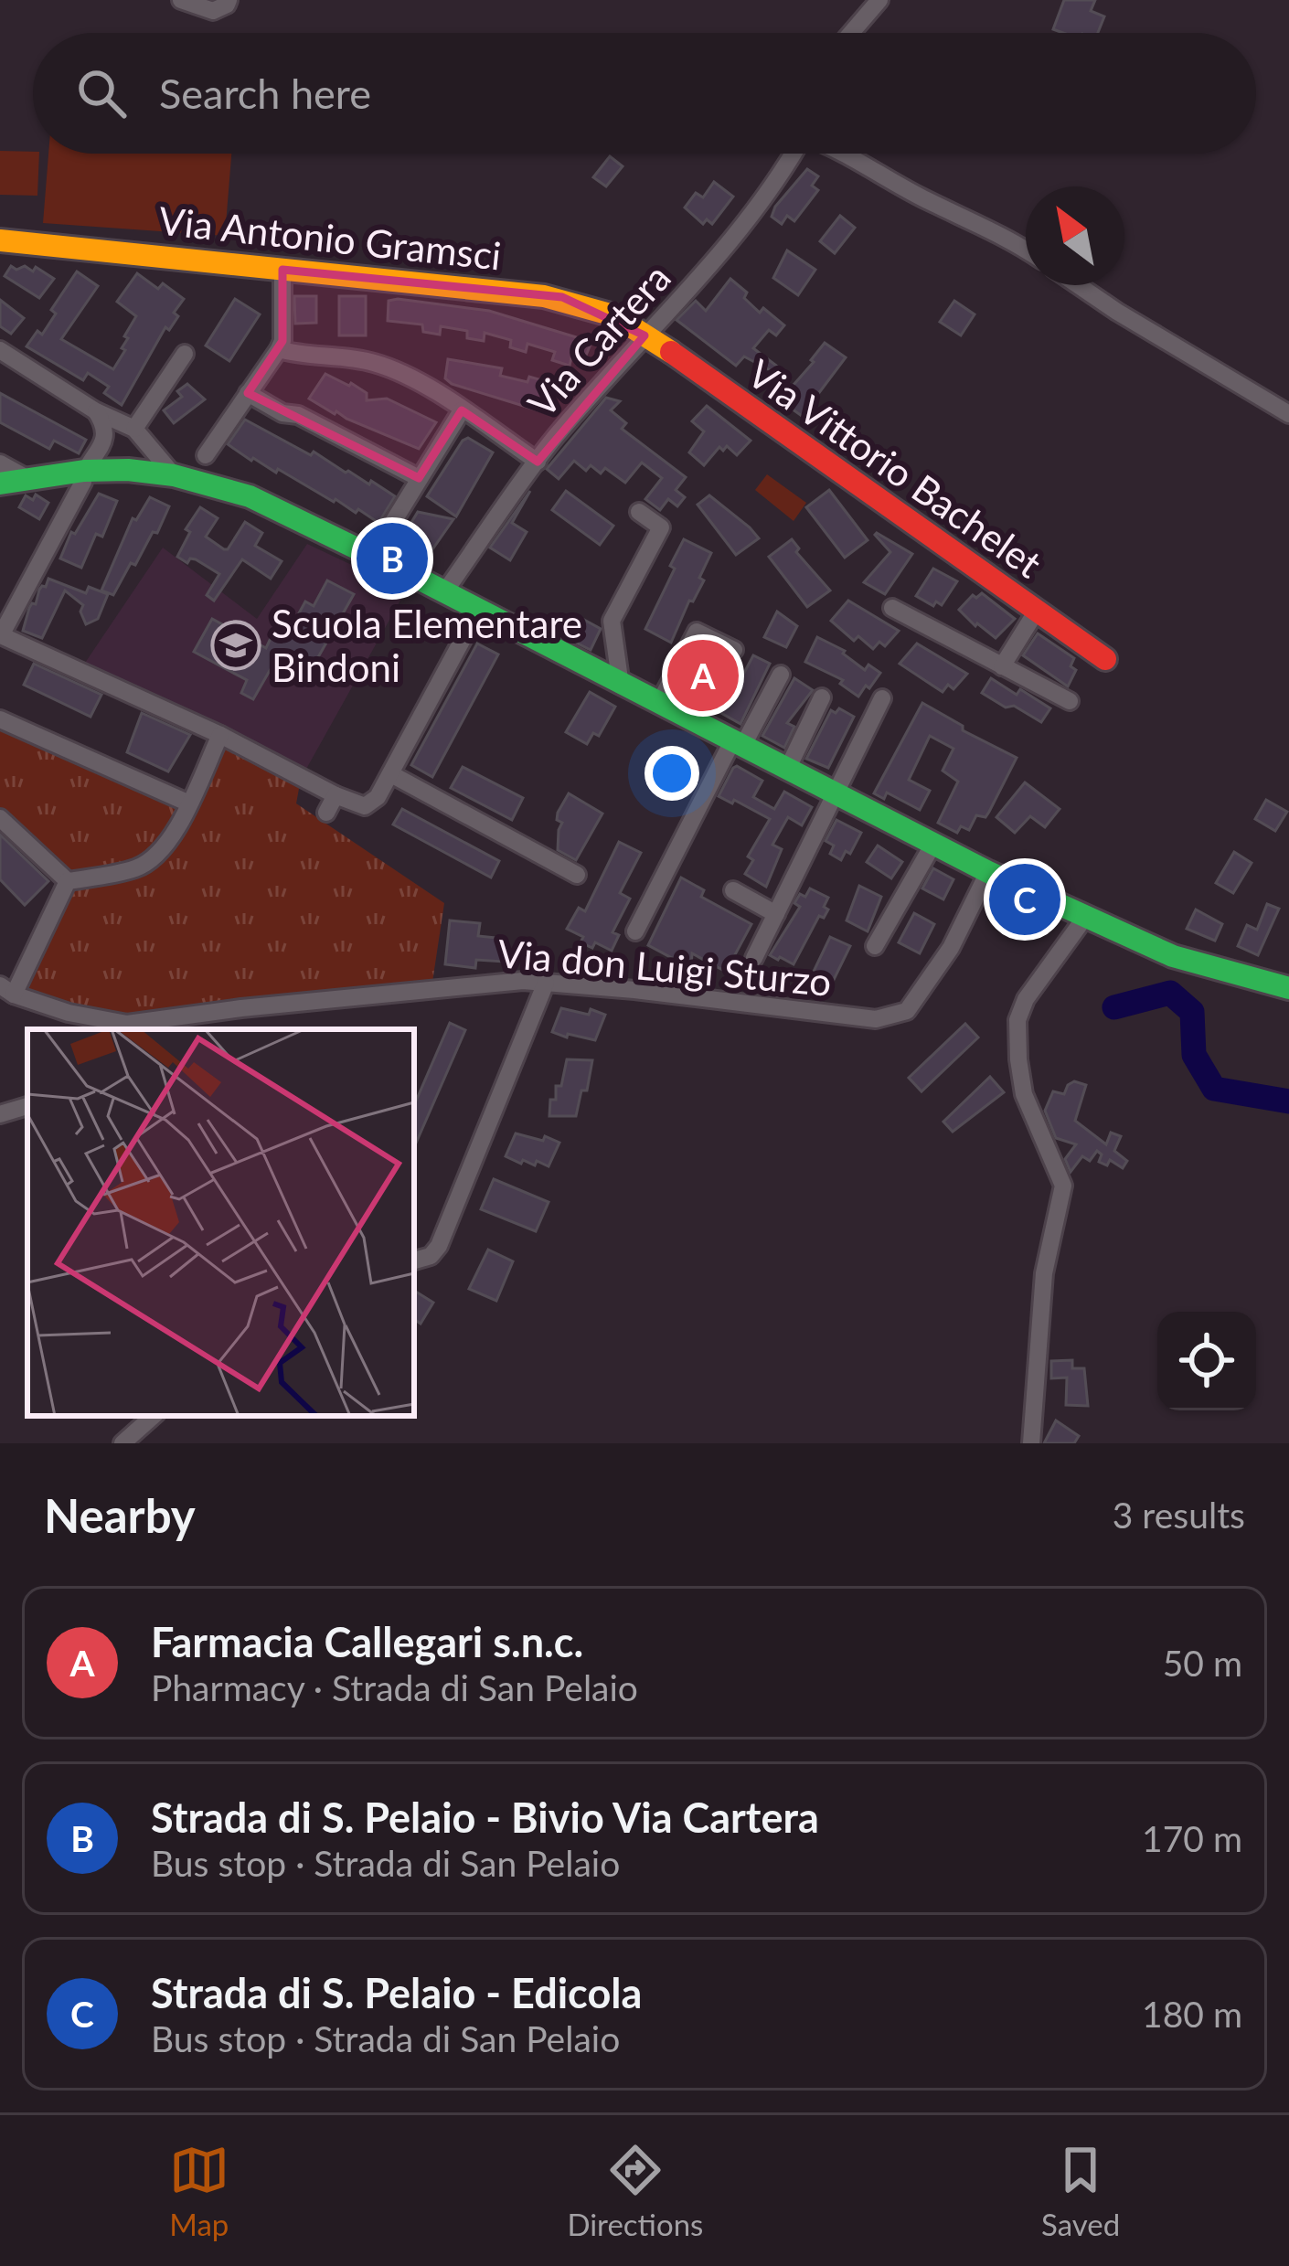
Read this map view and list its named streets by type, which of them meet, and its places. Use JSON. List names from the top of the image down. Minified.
{"streets":{"main road":["Via Antonio Gramsci","Via Vittorio Bachelet"],"street":["Via Cartera","Via don Luigi Sturzo"]},"crossings":[["Via Antonio Gramsci","Via Cartera"],["Via Antonio Gramsci","Via Vittorio Bachelet"],["Via Cartera","Via Vittorio Bachelet"]],"places":{"school or university":["Scuola Elementare Bindoni"]},"north":"top left","page":{"search":"Search here","pins":["B","A","C"],"heading":["Nearby","3 results"],"list":[{"mark":"A","name":"Farmacia Callegari s.n.c.","note":"Pharmacy · Strada di San Pelaio","value":"50 m"},{"mark":"B","name":"Strada di S. Pelaio - Bivio Via Cartera","note":"Bus stop · Strada di San Pelaio","value":"170 m"},{"mark":"C","name":"Strada di S. Pelaio - Edicola","note":"Bus stop · Strada di San Pelaio","value":"180 m"}],"nav":["Map","Directions","Saved"]}}
